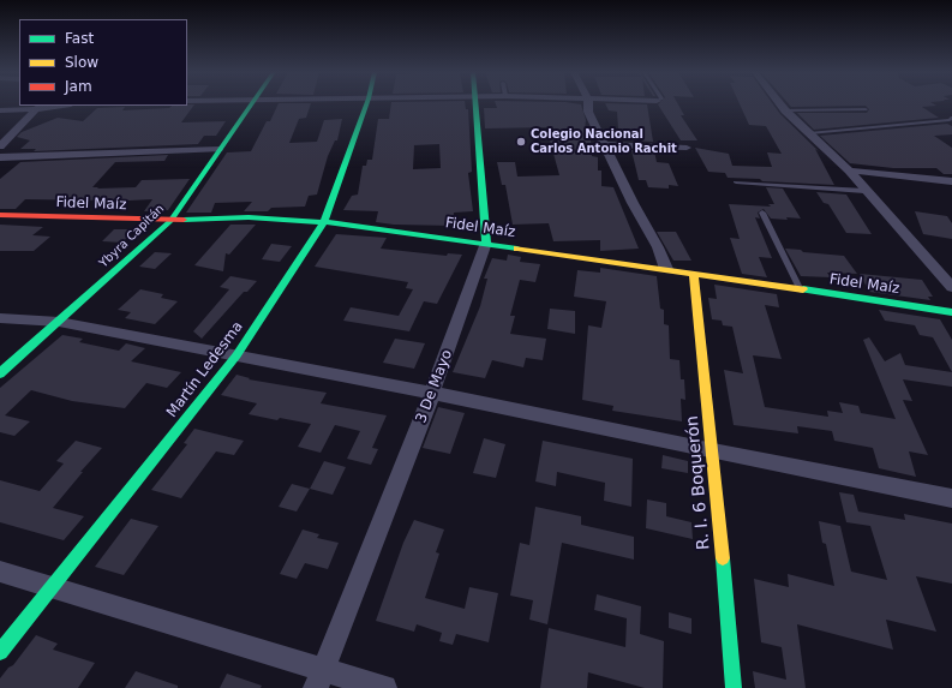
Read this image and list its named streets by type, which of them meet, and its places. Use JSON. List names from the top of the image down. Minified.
{"streets":{"street":["Fidel Maíz","Ybyra Capitán","Martín Ledesma","3 De Mayo","R. I. 6 Boquerón"]},"crossings":[["Fidel Maíz","Ybyra Capitán"],["Fidel Maíz","Martín Ledesma"],["Fidel Maíz","3 De Mayo"],["Fidel Maíz","R. I. 6 Boquerón"]],"places":["Colegio Nacional Carlos Antonio Rachit"],"legend":["Fast","Slow","Jam"]}
